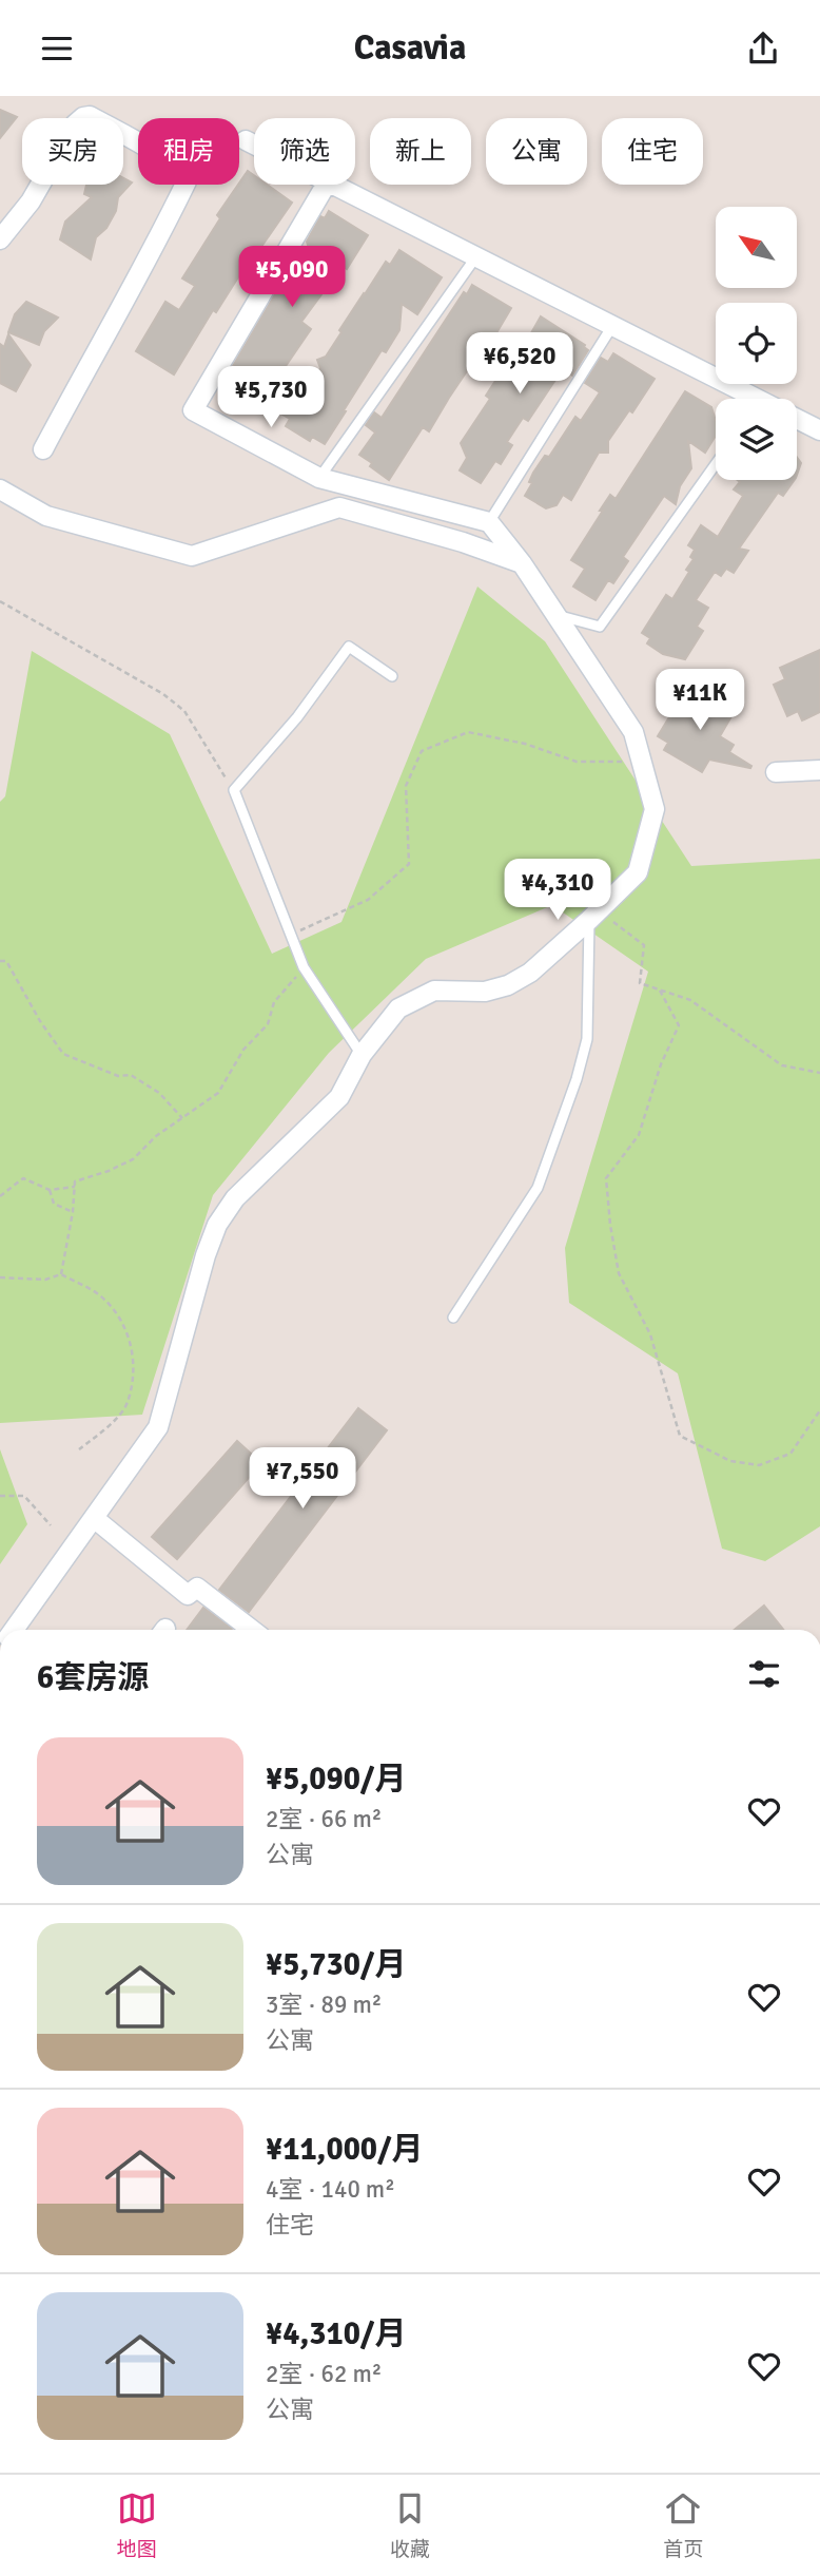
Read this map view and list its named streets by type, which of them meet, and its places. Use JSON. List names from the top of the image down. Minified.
{"north":"top left","page":{"header":"Casavia","chip":["买房","租房","筛选","新上","公寓","住宅"],"price":["¥5,090","¥6,520","¥5,730","¥11K","¥4,310","¥7,550"],"heading":"6套房源","list":[{"name":"¥5,090/月","note":"2室 · 66 m² · 公寓"},{"name":"¥5,730/月","note":"3室 · 89 m² · 公寓"},{"name":"¥11,000/月","note":"4室 · 140 m² · 住宅"},{"name":"¥4,310/月","note":"2室 · 62 m² · 公寓"}],"tabs":["地图","收藏","首页"]}}
